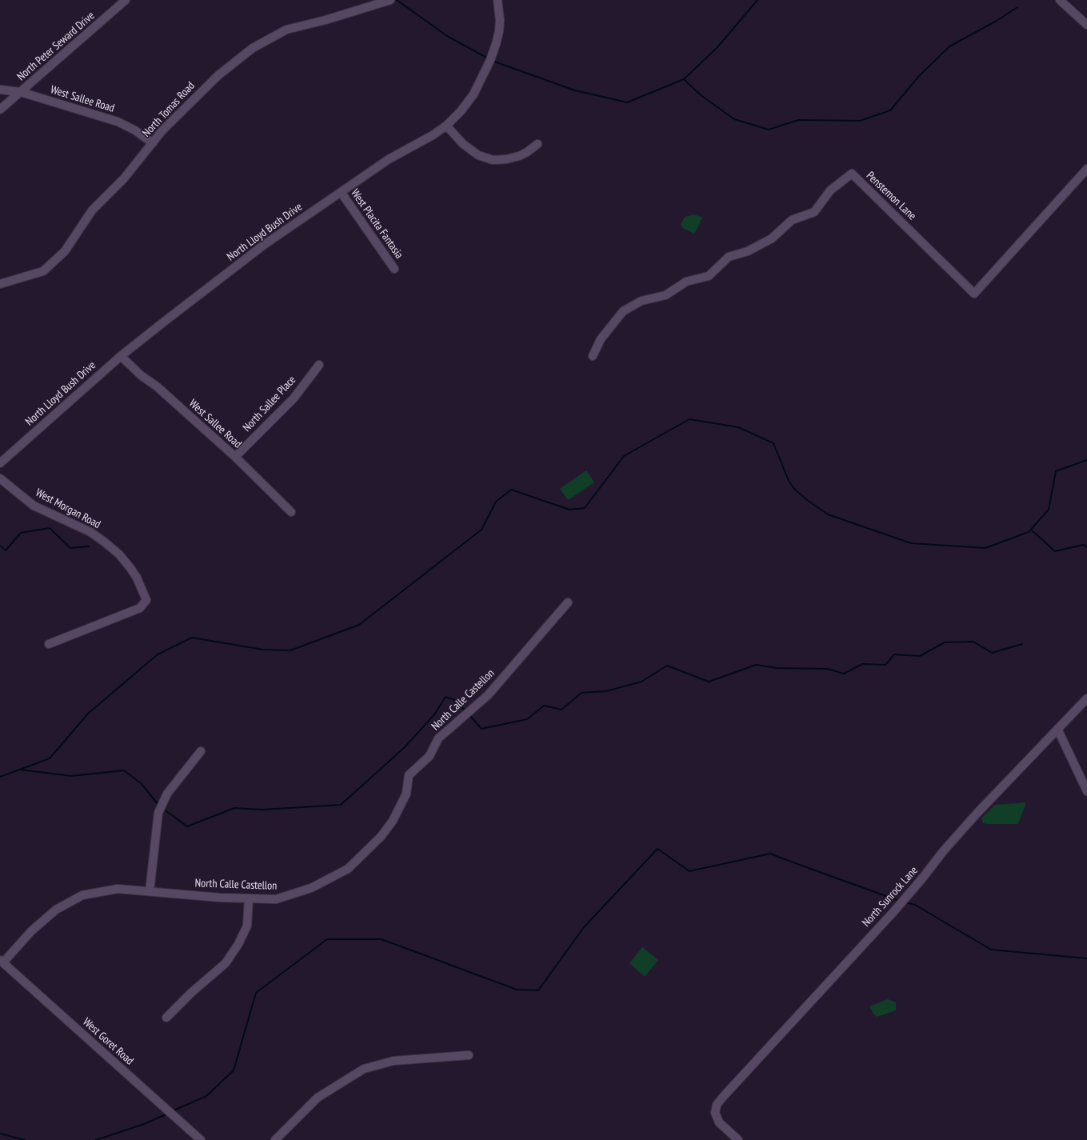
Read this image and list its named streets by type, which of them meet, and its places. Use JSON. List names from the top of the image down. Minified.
{"streets":{"street":["North Peter Seward Drive","West Sallee Road","North Tomas Road","Penstemon Lane","West Placita Fantasia","North Lloyd Bush Drive","North Sallee Place","West Morgan Road","North Calle Castellon","North Sunrock Lane","West Goret Road"]},"crossings":[["North Peter Seward Drive","West Sallee Road"],["West Sallee Road","North Tomas Road"],["West Sallee Road","North Lloyd Bush Drive"],["West Sallee Road","North Sallee Place"],["West Placita Fantasia","North Lloyd Bush Drive"],["North Calle Castellon","West Goret Road"]]}
